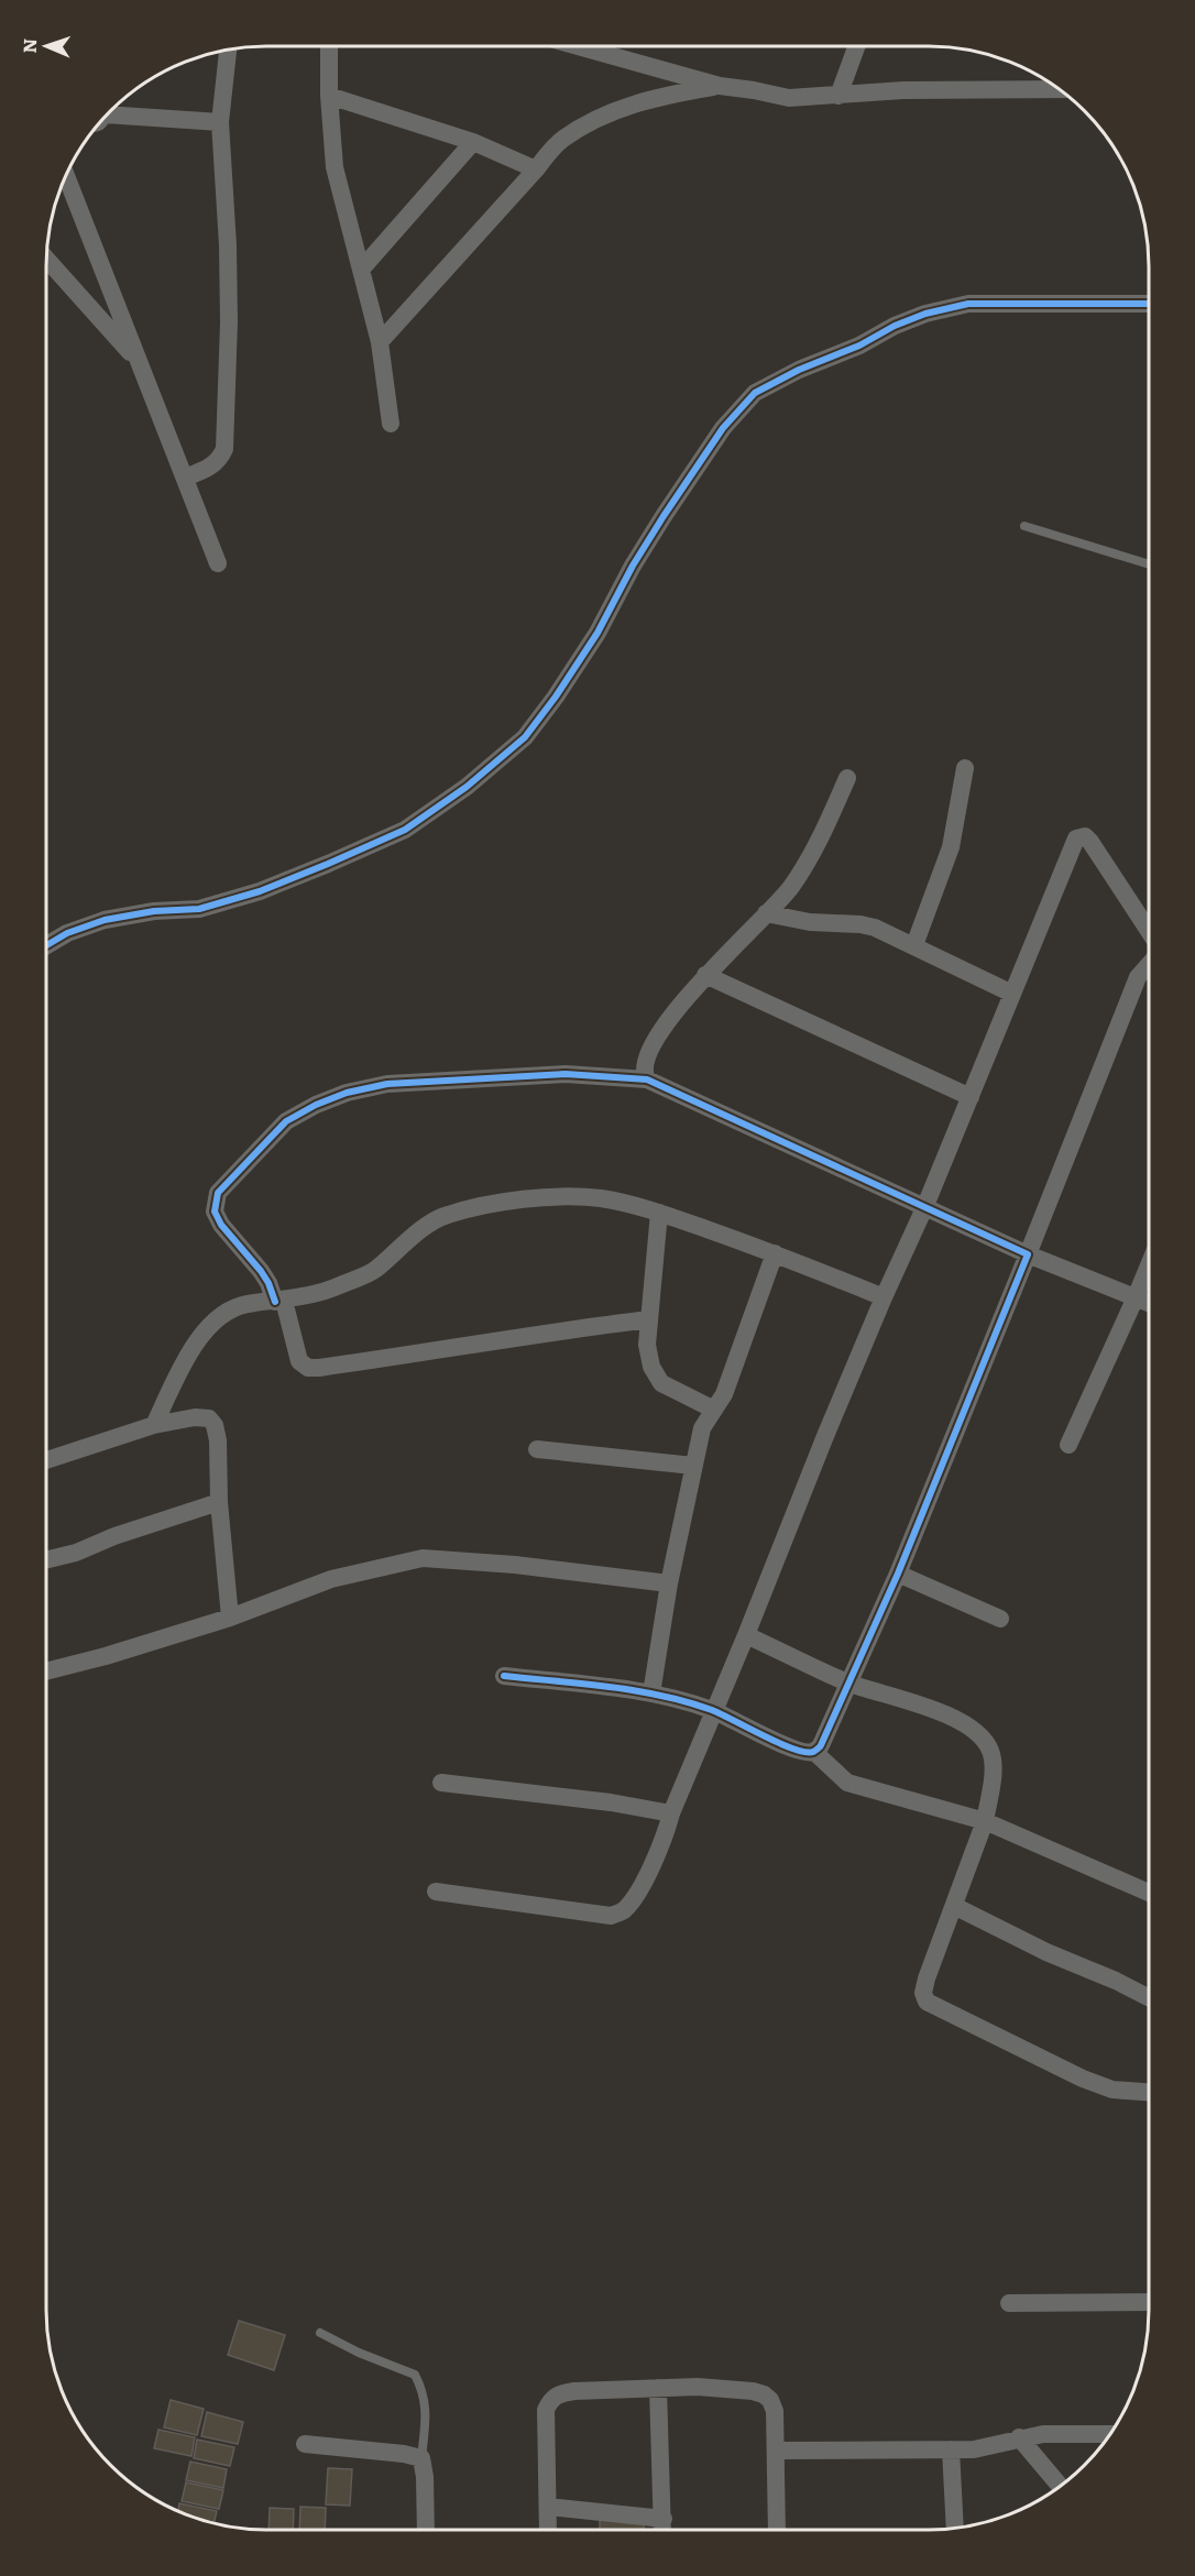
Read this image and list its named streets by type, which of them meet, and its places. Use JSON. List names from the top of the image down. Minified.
{"north":"left"}
